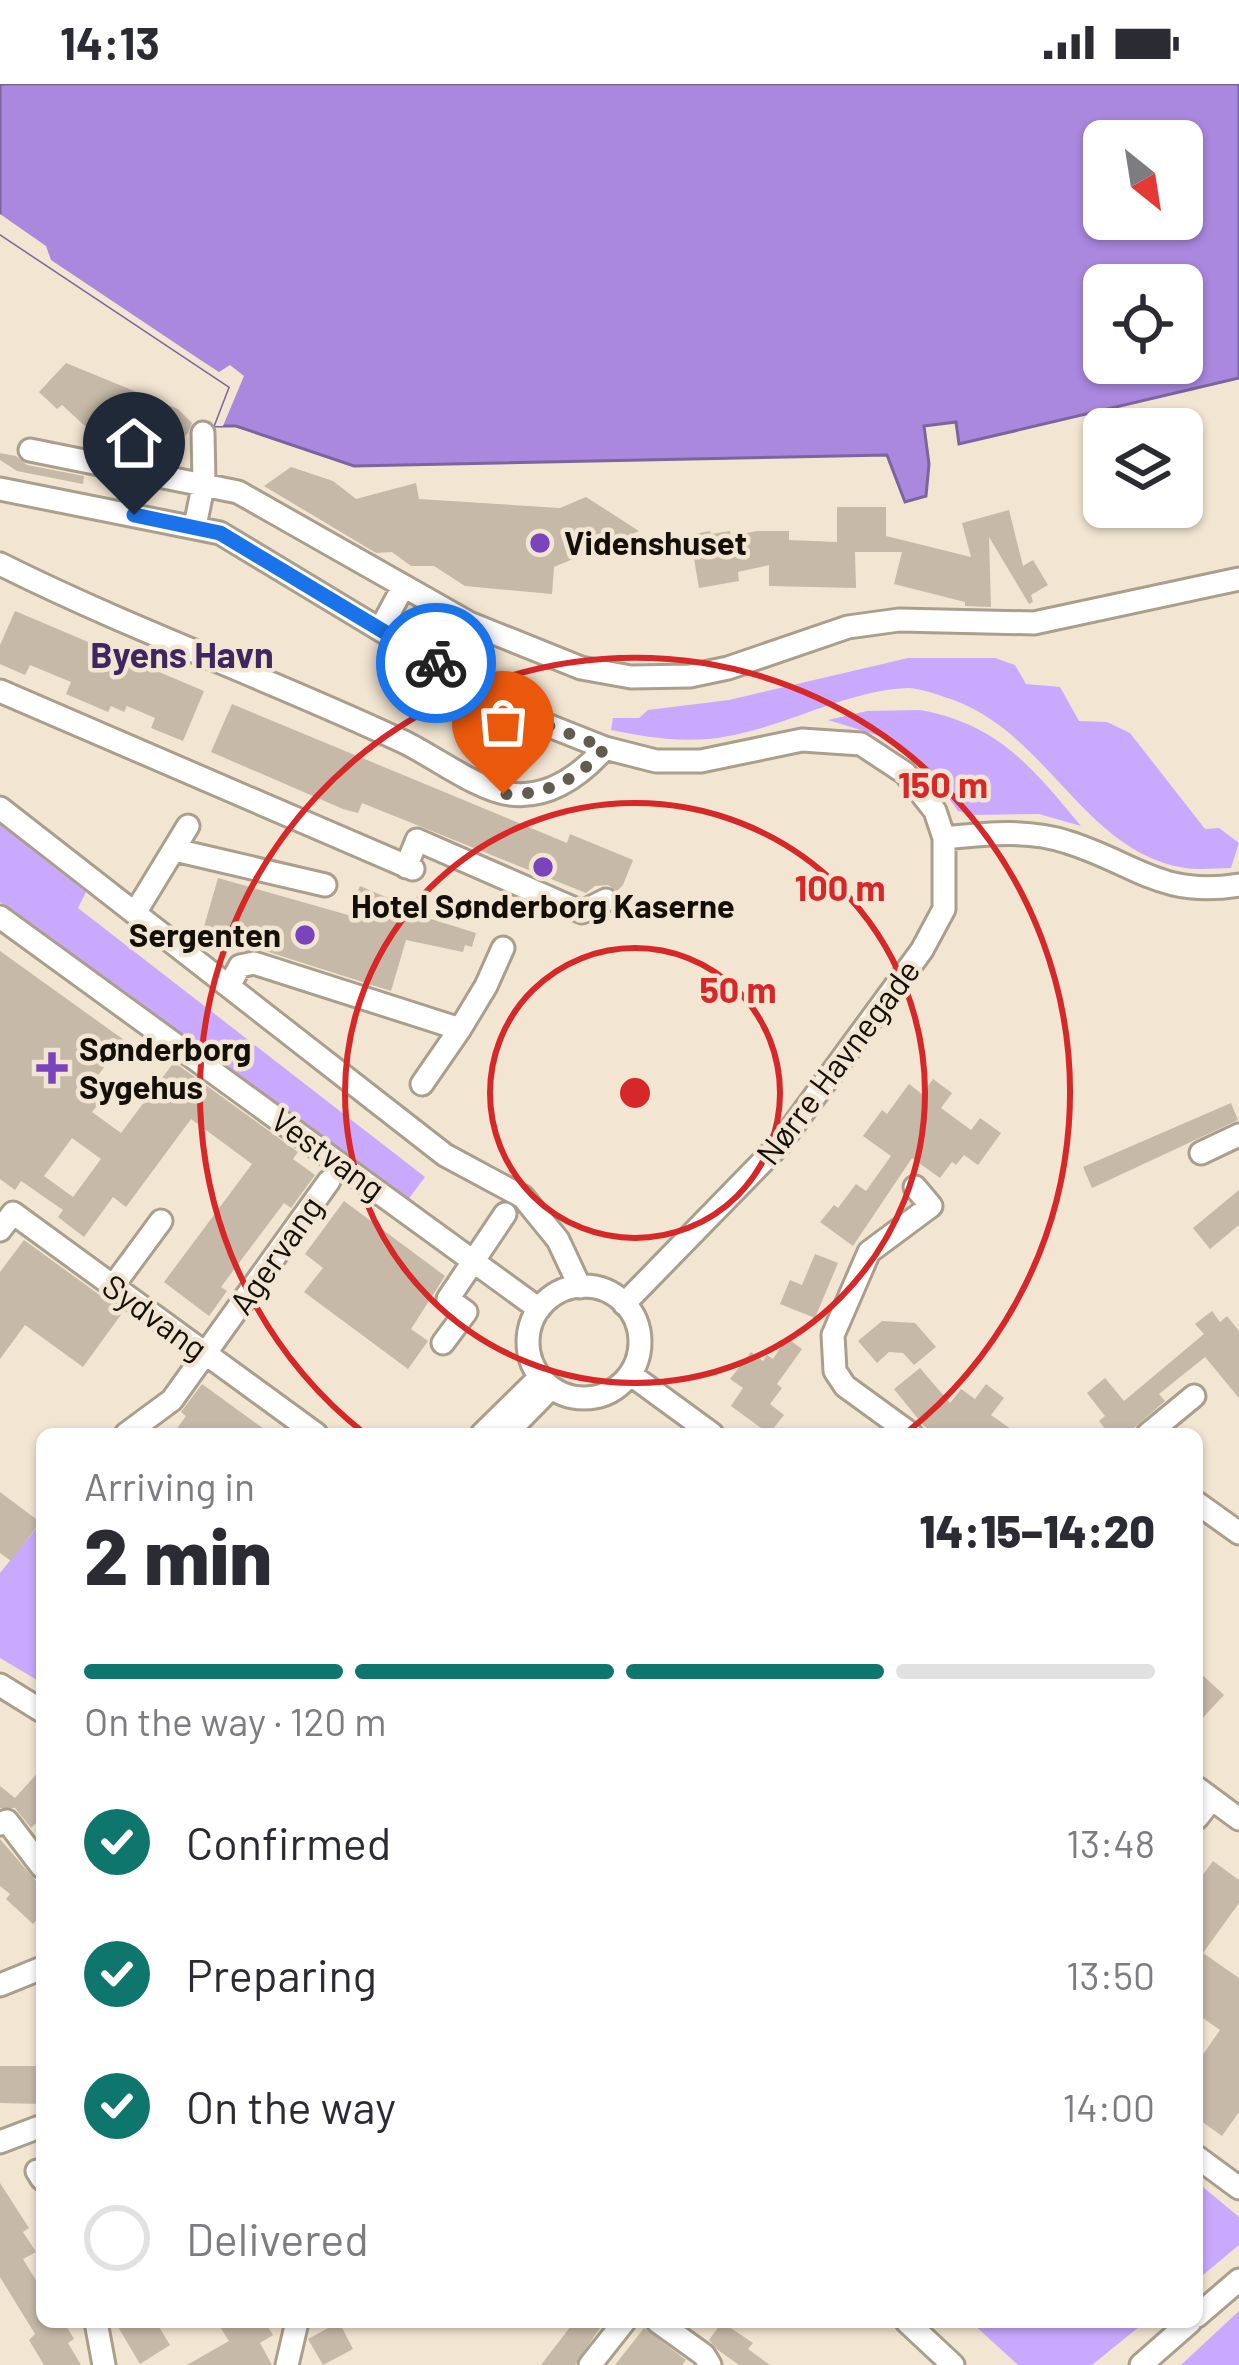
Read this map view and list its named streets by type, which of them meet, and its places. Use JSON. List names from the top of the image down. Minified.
{"streets":{"street":["Nørre Havnegade","Vestvang","Agervang","Sydvang"]},"crossings":[["Nørre Havnegade","Vestvang"],["Agervang","Sydvang"]],"districts":["Byens Havn"],"places":{"other":["Videnshuset","Hotel Sønderborg Kaserne","Sergenten"],"health":["Sønderborg Sygehus"]},"north":"bottom right","page":{"status":"14:13","heading":["2 min","Arriving in","14:15–14:20"],"bar":"On the way · 120 m","list":[["Confirmed","13:48"],["Preparing","13:50"],["On the way","14:00"],"Delivered"]},"rings":["150 m","100 m","50 m"]}
